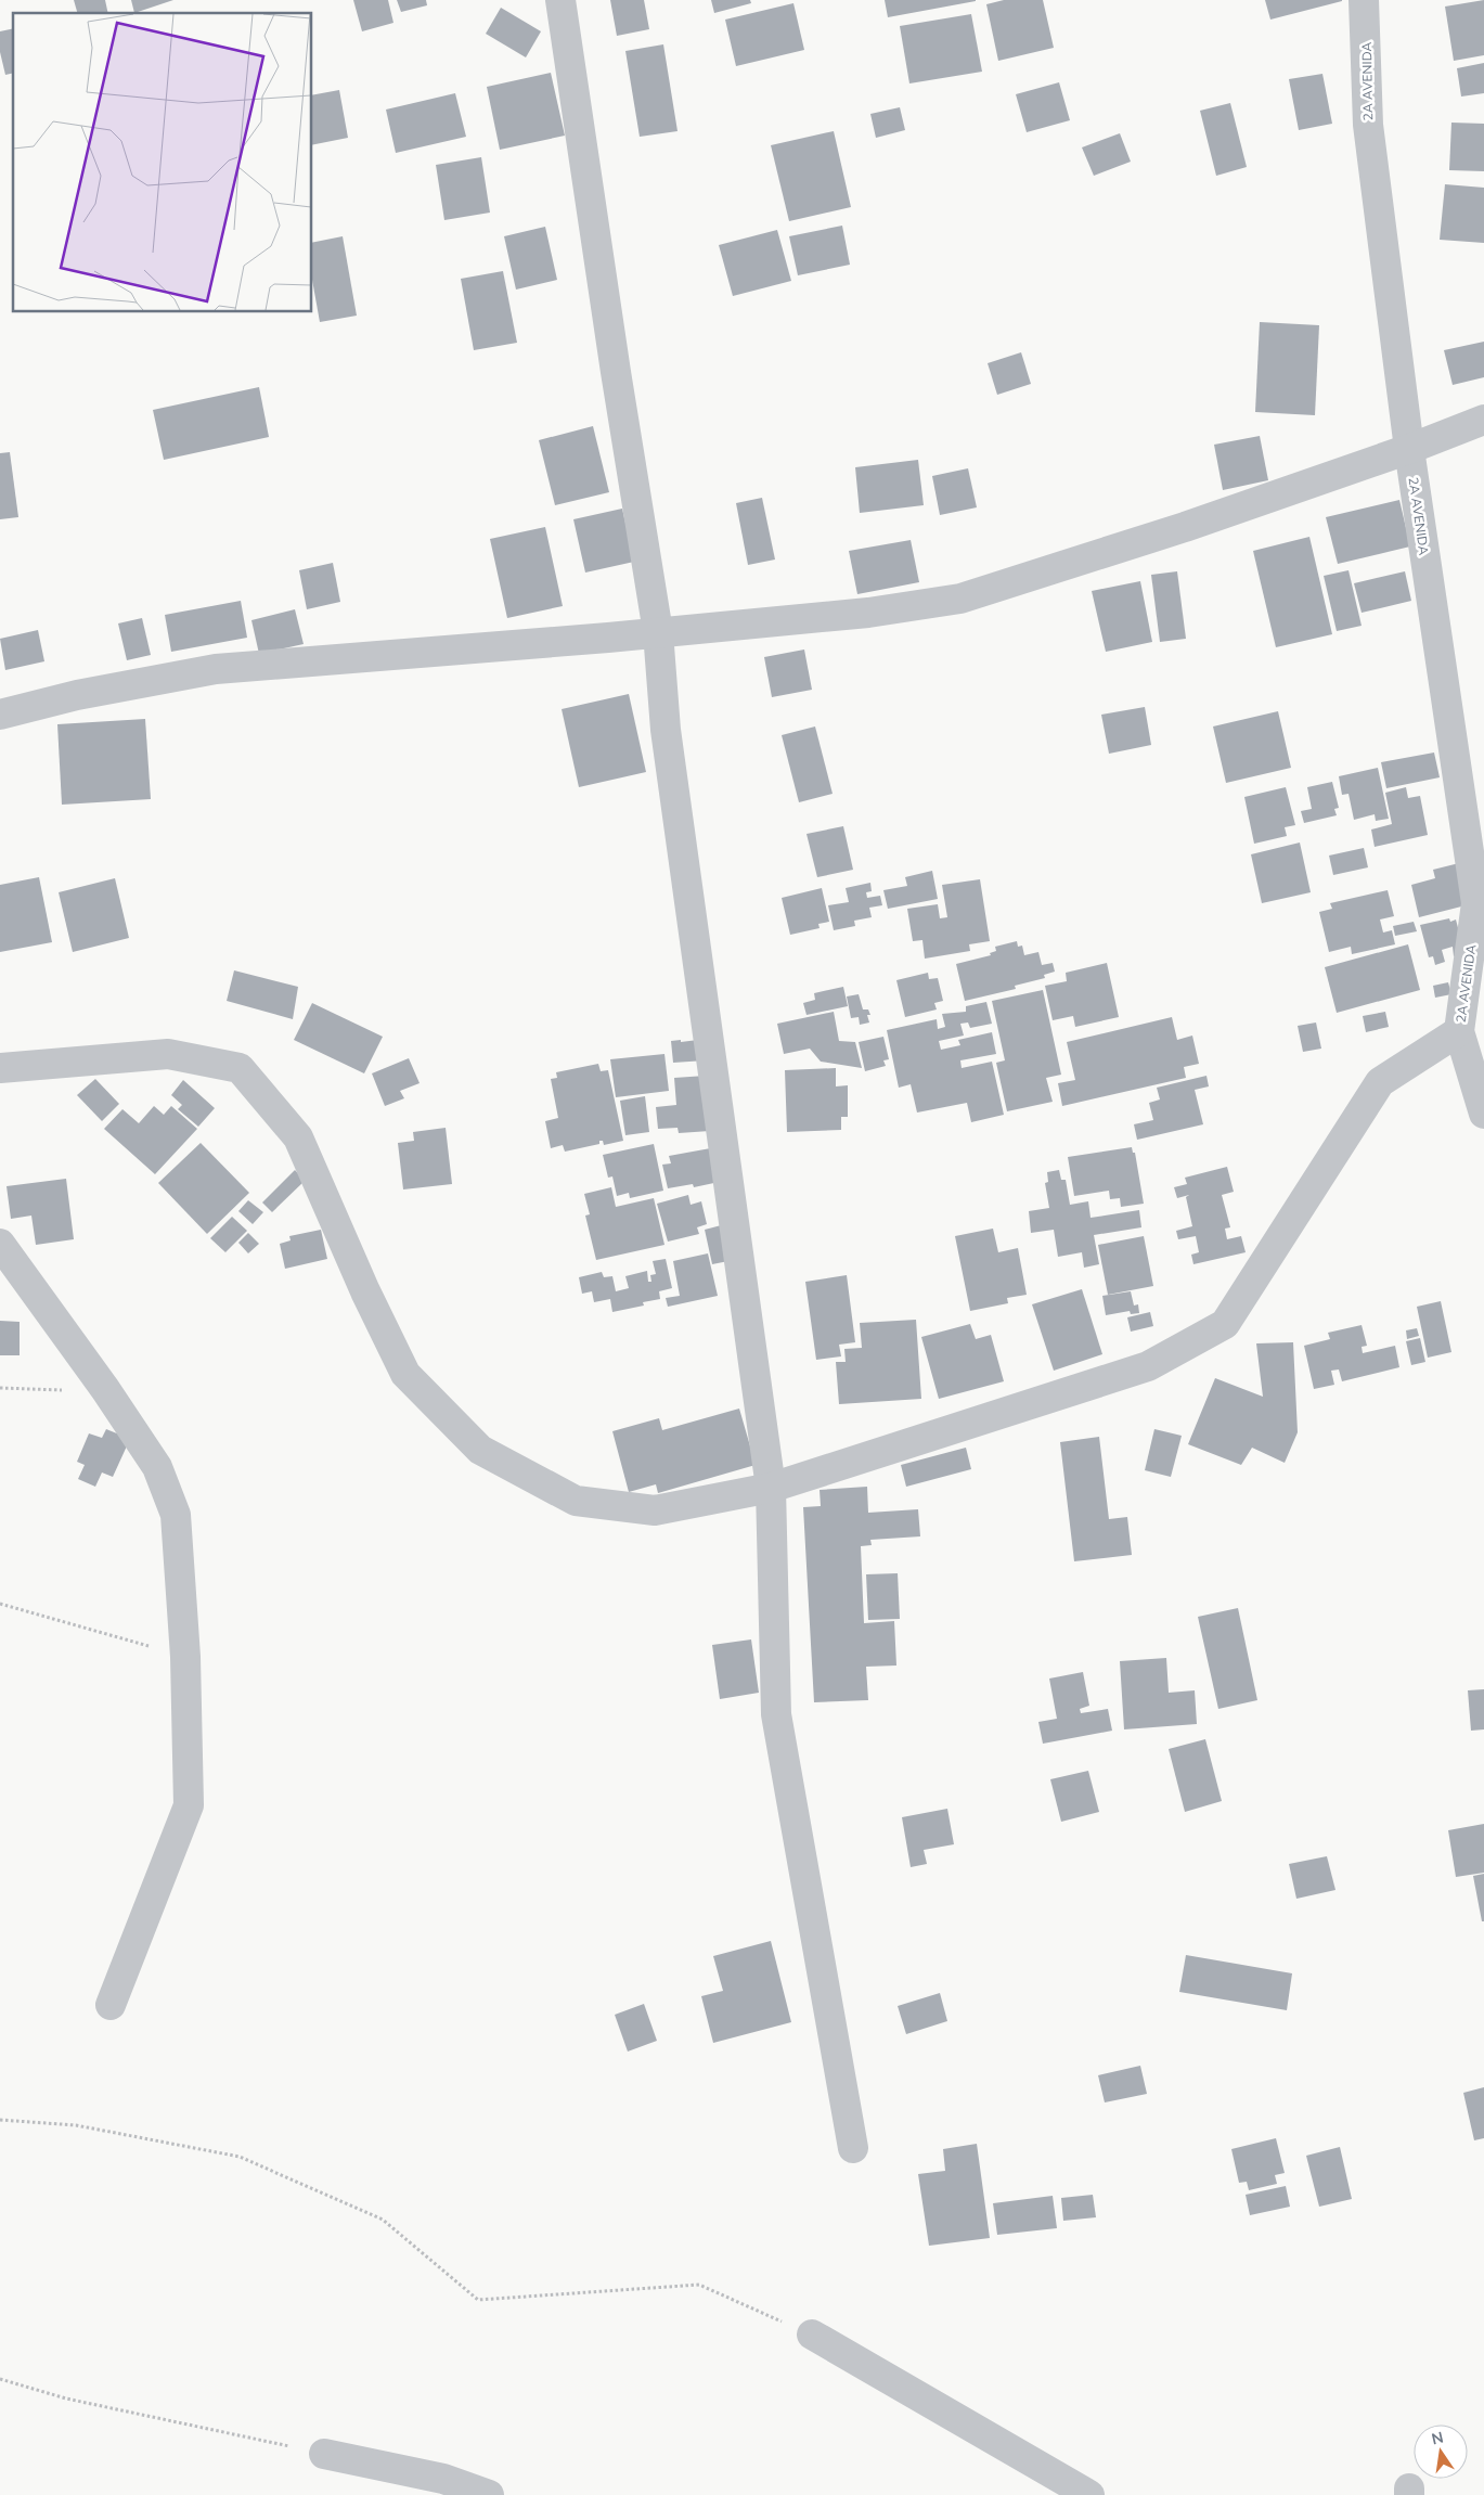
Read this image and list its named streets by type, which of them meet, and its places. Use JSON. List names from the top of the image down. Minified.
{"streets":{"street":["2A AVENIDA"]},"north":"top"}
